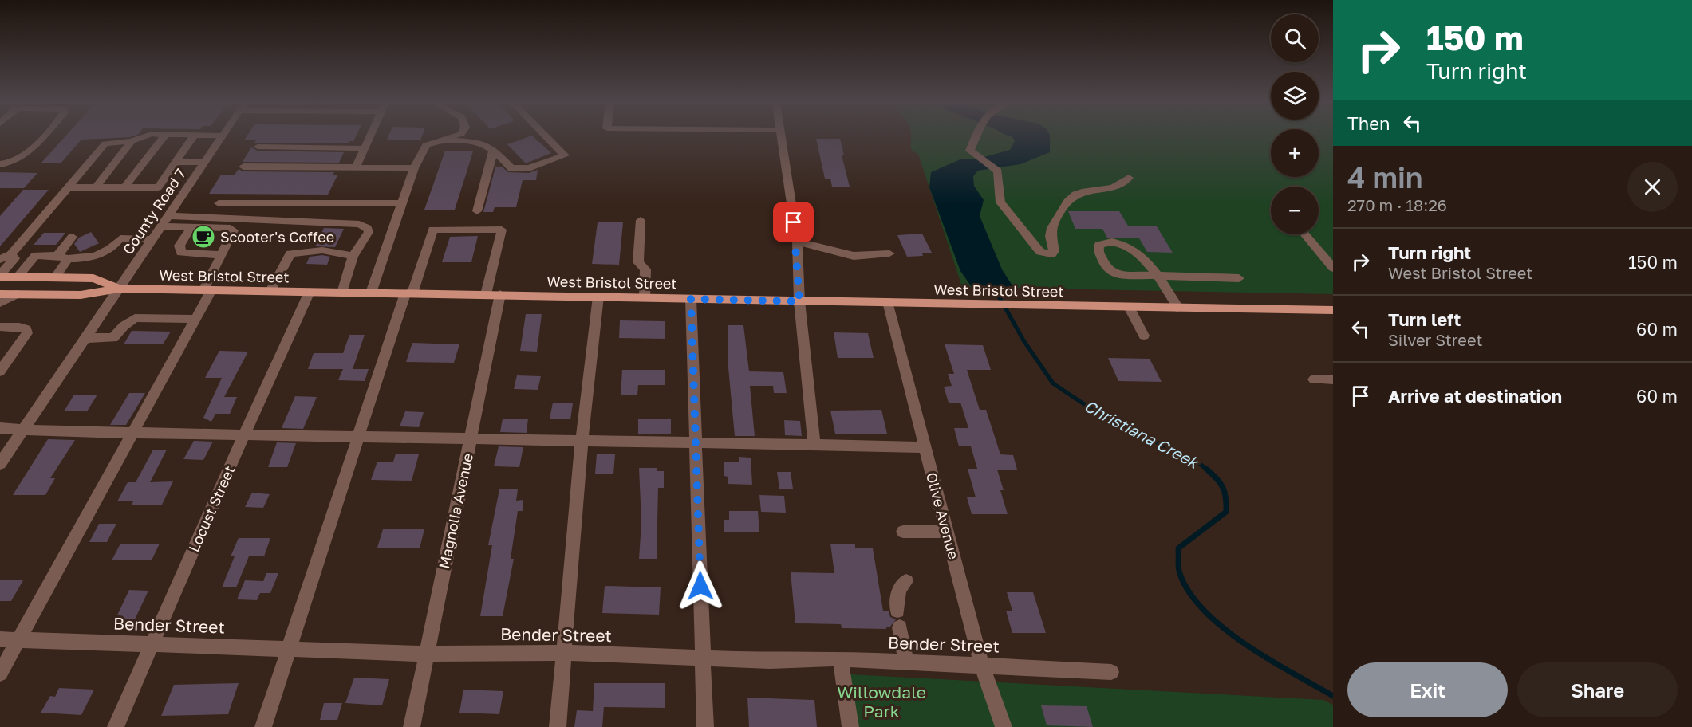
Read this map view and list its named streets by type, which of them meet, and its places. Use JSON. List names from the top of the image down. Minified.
{"streets":{"main road":["West Bristol Street"],"street":["County Road 7","Locust Street","Magnolia Avenue","Olive Avenue","Bender Street"]},"crossings":[["County Road 7","West Bristol Street"],["West Bristol Street","Locust Street"],["West Bristol Street","Magnolia Avenue"],["West Bristol Street","Olive Avenue"],["Locust Street","Bender Street"],["Magnolia Avenue","Bender Street"],["Olive Avenue","Bender Street"]],"water":["Christiana Creek"],"parks":["Willowdale Park"],"places":{"cafe":["Scooter's Coffee"]},"page":{"turn":["150 m","Turn right"],"map_buttons":["+","−"],"then":"Then","heading":["4 min","270 m · 18:26"],"list":[{"name":"Turn right","note":"West Bristol Street","value":"150 m"},{"name":"Turn left","note":"Silver Street","value":"60 m"},{"name":"Arrive at destination","value":"60 m"}],"buttons":["Exit","Share"]}}
